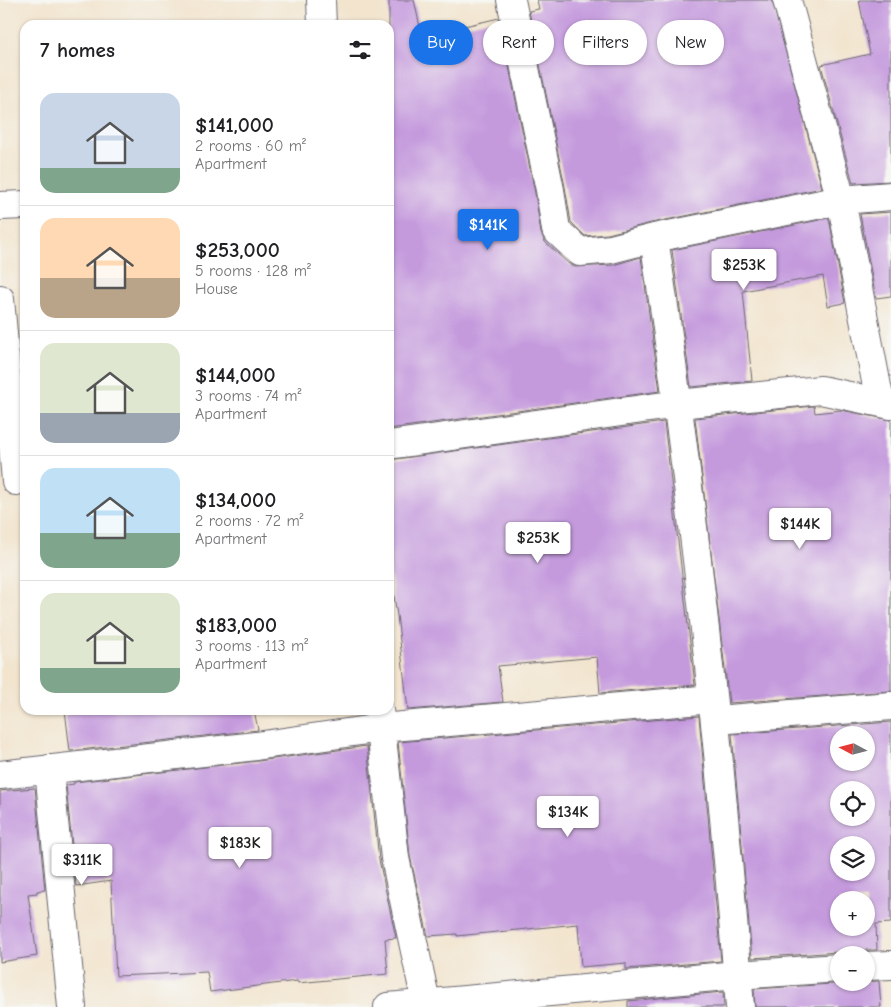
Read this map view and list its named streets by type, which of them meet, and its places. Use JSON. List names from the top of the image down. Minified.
{"north":"left","page":{"chip":["Buy","Rent","Filters","New"],"heading":"7 homes","list":[{"name":"$141,000","note":"2 rooms · 60 m² · Apartment"},{"name":"$253,000","note":"5 rooms · 128 m² · House"},{"name":"$144,000","note":"3 rooms · 74 m² · Apartment"},{"name":"$134,000","note":"2 rooms · 72 m² · Apartment"},{"name":"$183,000","note":"3 rooms · 113 m² · Apartment"}],"price":["$141K","$253K","$144K","$253K","$134K","$183K","$311K"],"map_buttons":["+","−"]}}
